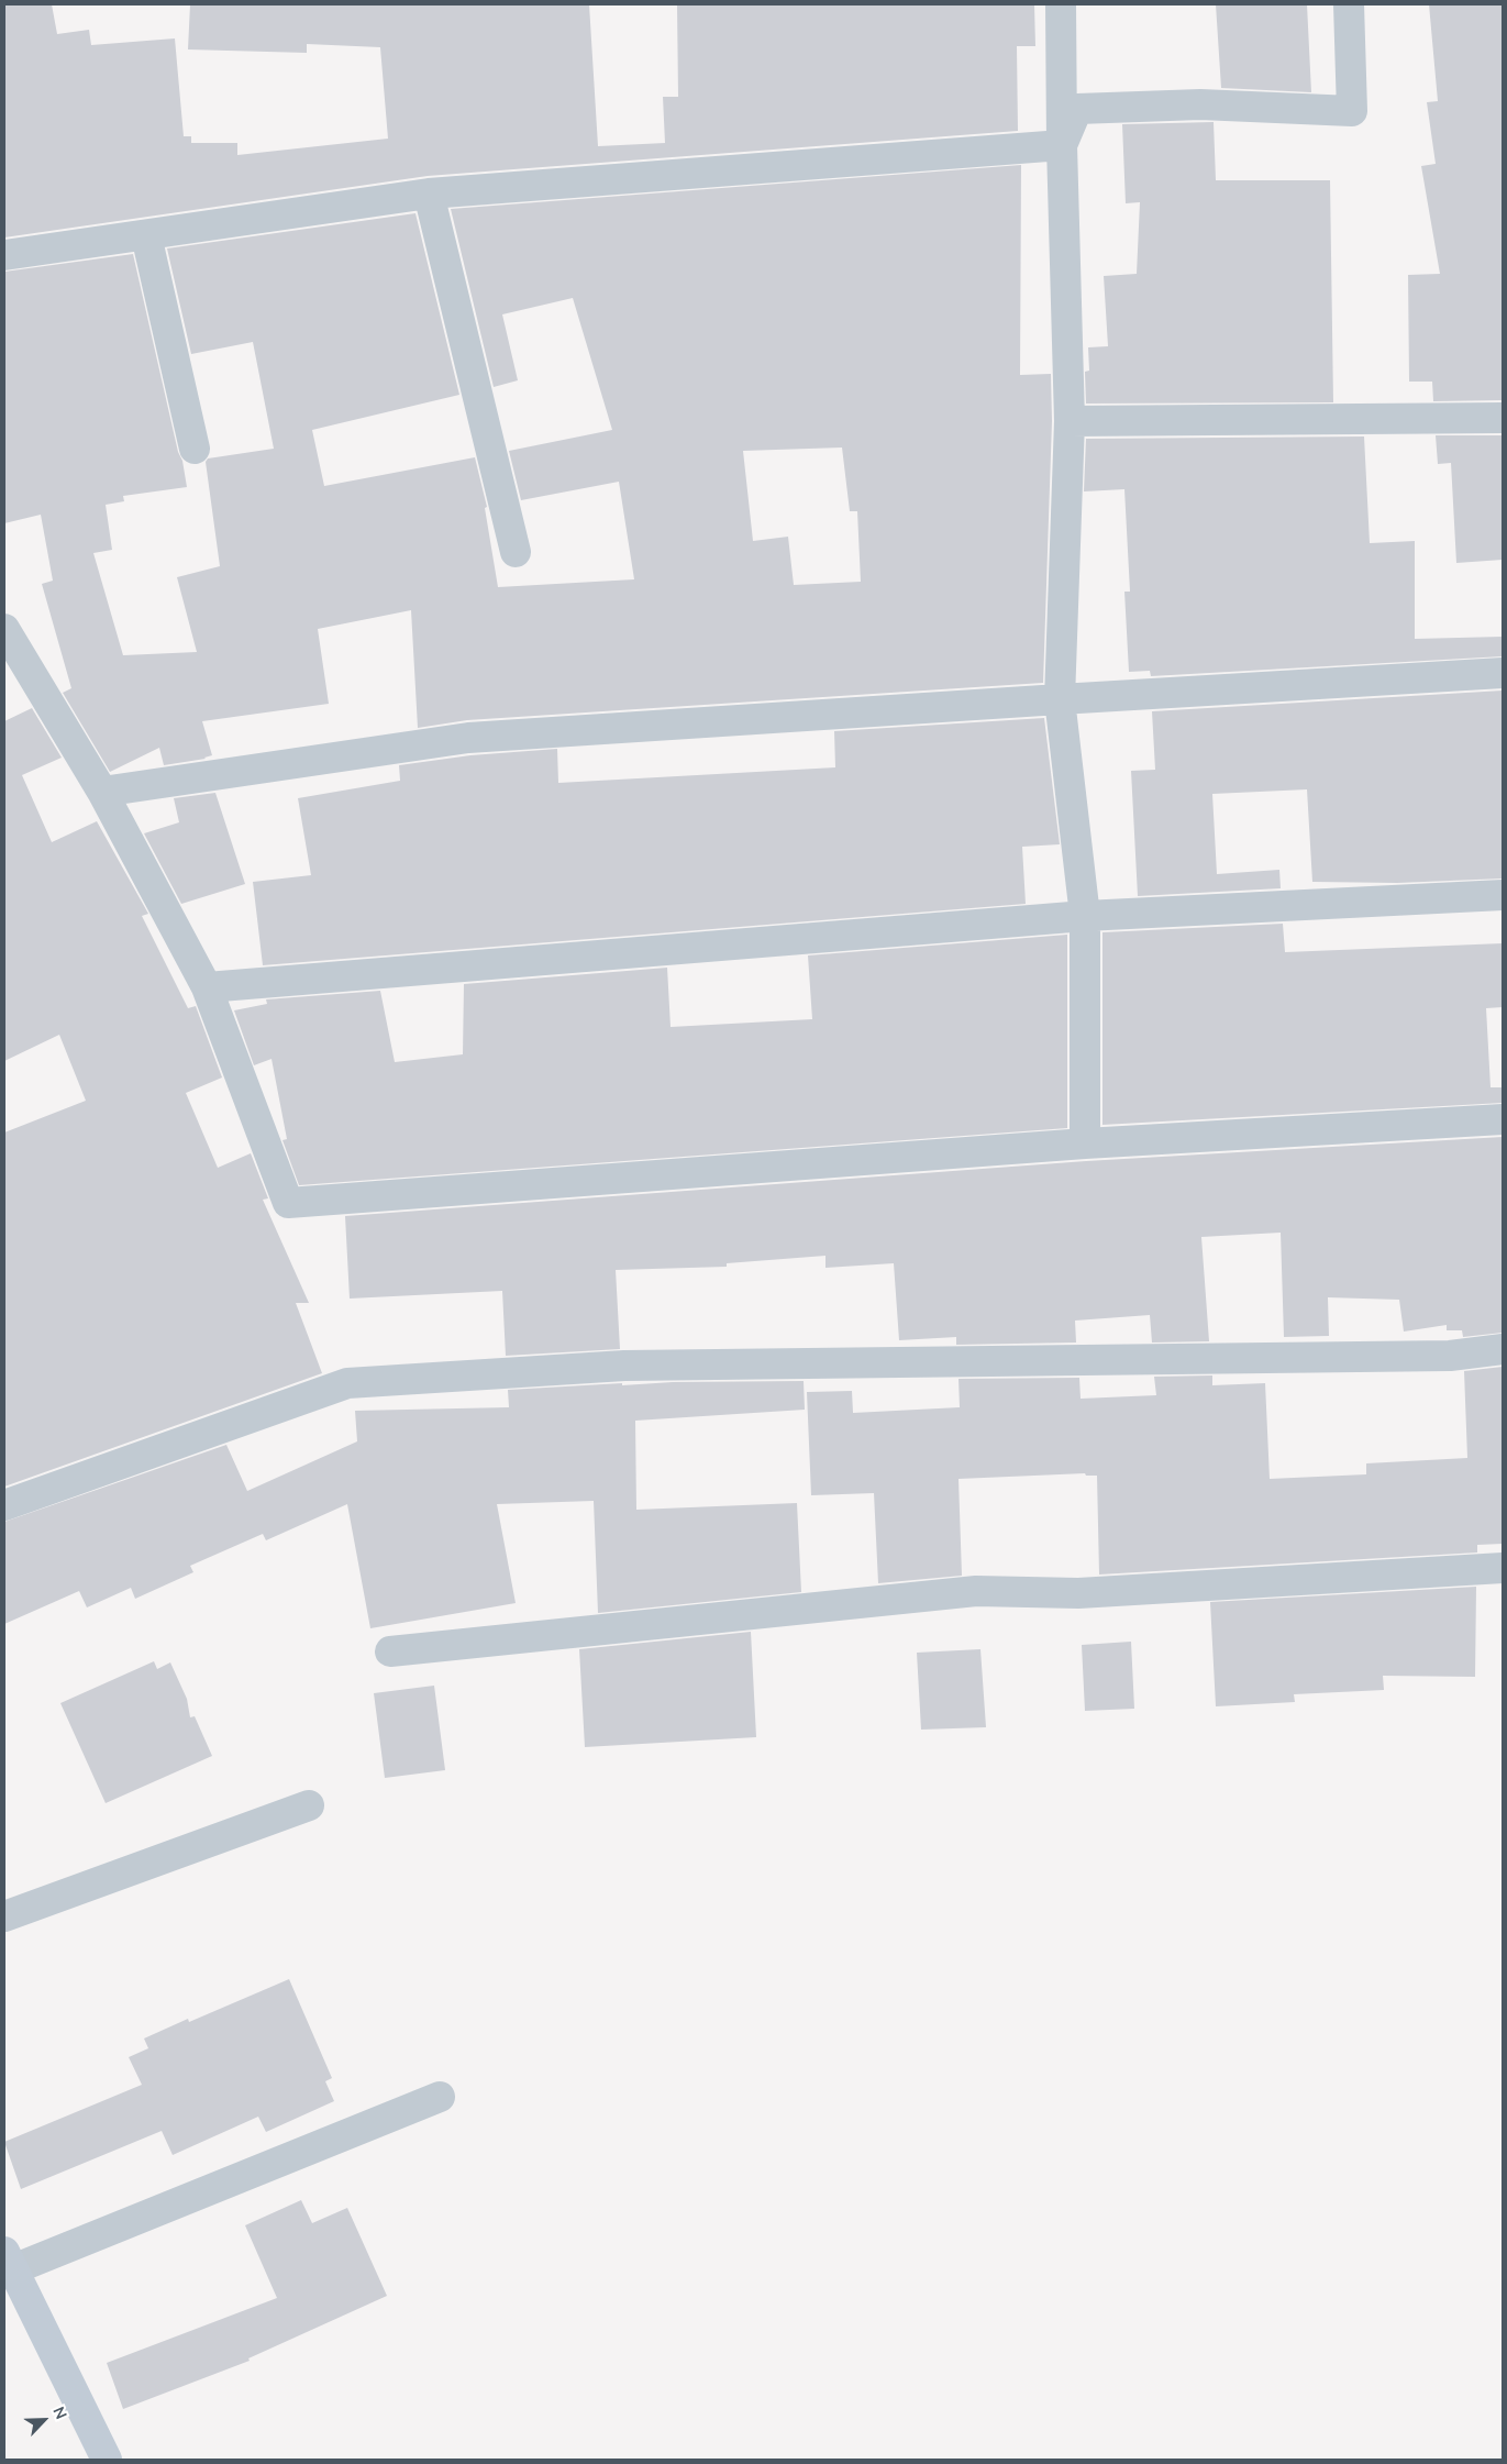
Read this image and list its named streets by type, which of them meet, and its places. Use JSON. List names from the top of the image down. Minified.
{"north":"top right"}
